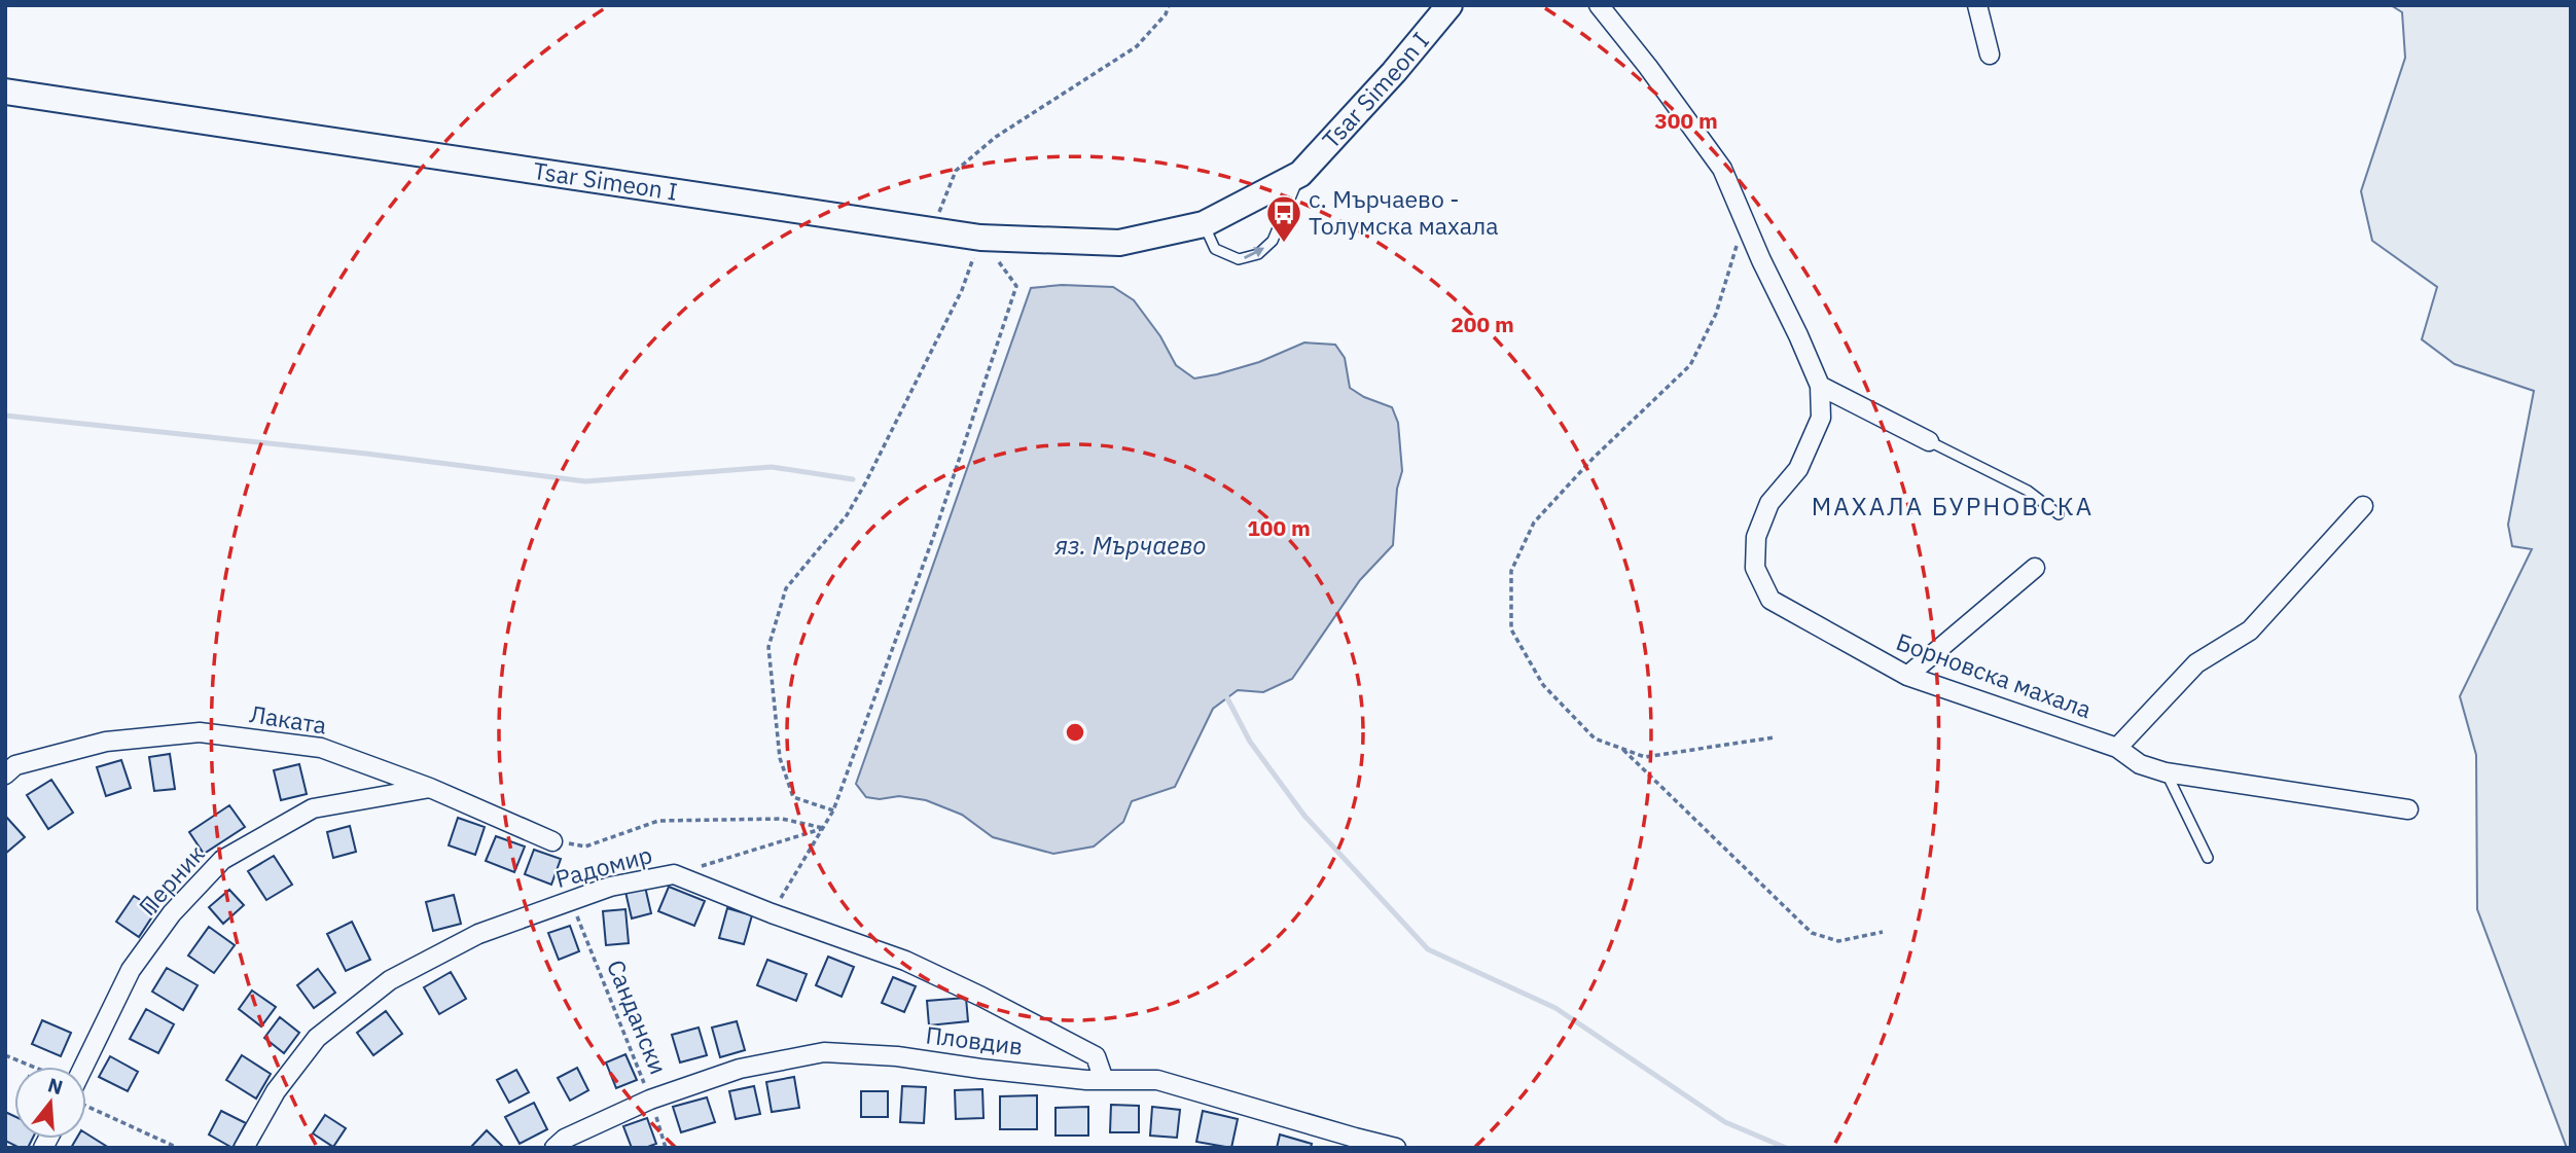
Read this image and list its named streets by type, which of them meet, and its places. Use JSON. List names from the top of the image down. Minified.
{"streets":{"street":["Tsar Simeon I","Борновска махала","Лаката","Радомир","Перник","Пловдив"],"path":["Сандански"]},"crossings":[["Лаката","Перник"],["Радомир","Сандански"],["Радомир","Пловдив"],["Сандански","Пловдив"]],"districts":["МАХАЛА БУРНОВСКА"],"water":["яз. Мърчаево"],"places":{"bus stop":["с. Мърчаево - Толумска махала"]},"north":"top","rings":["300 m","200 m","100 m"]}
